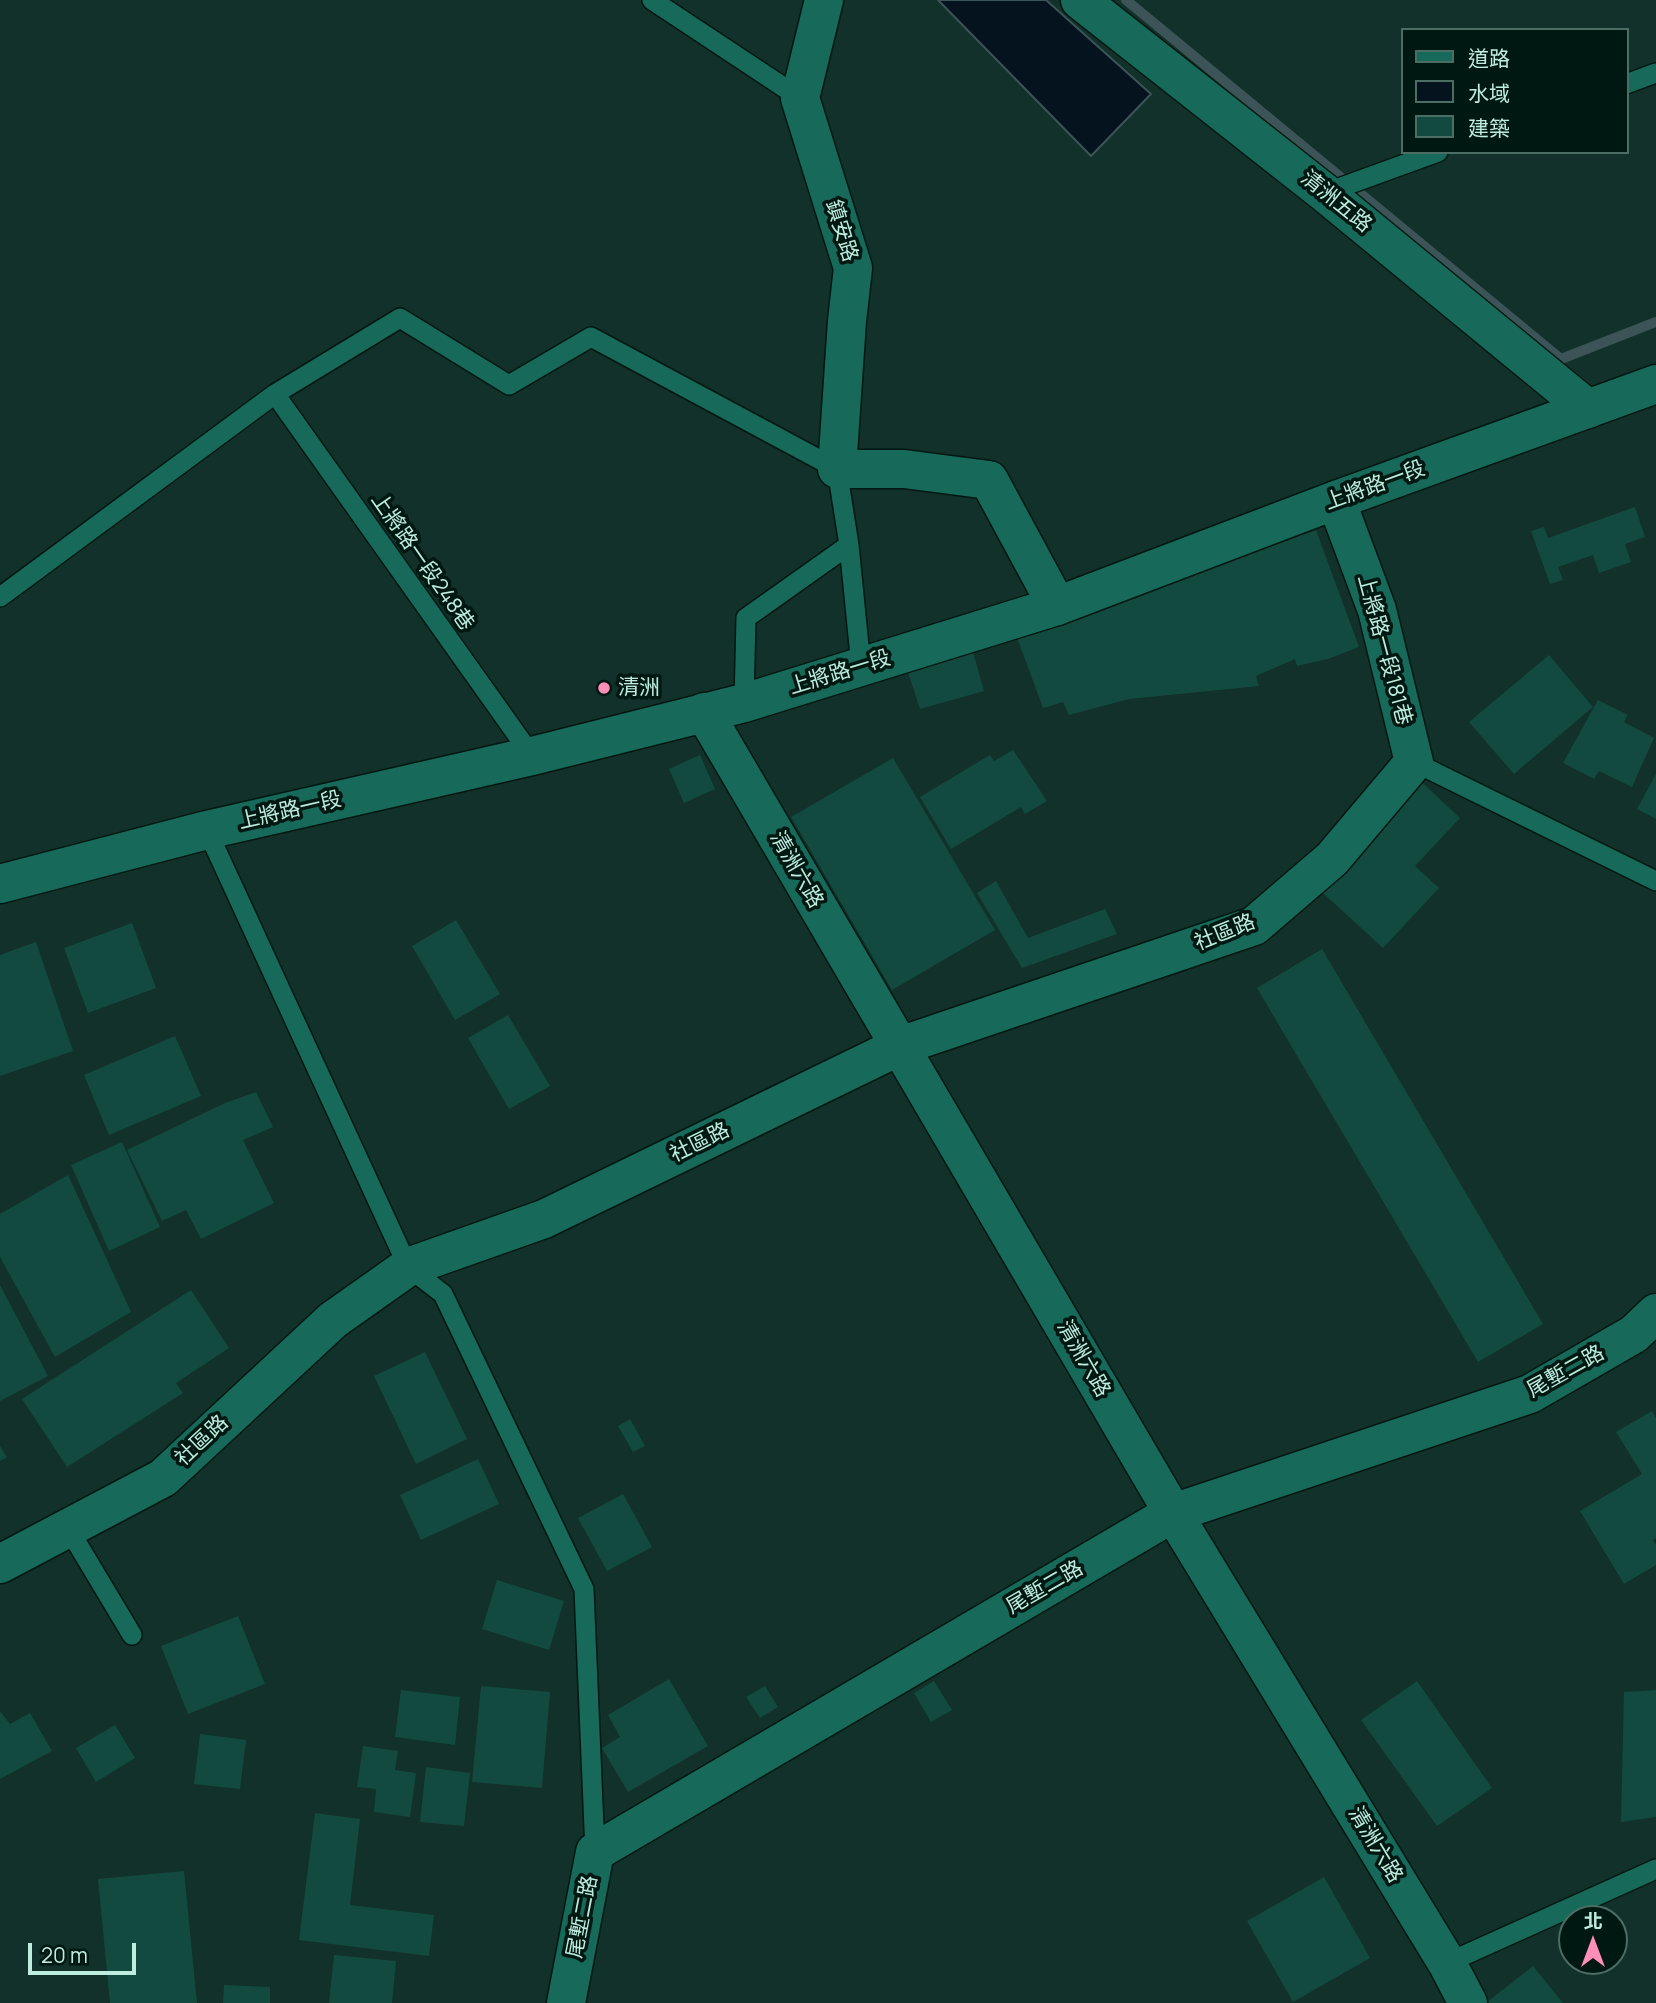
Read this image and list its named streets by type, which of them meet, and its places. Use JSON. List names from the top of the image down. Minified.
{"streets":{"street":["清洲五路","鎮安路","上將路一段","上將路一段181巷","清洲六路","社區路","尾塹二路"],"lane":["上將路一段248巷"]},"crossings":[["清洲五路","上將路一段"],["上將路一段","上將路一段248巷"],["上將路一段","上將路一段181巷"],["上將路一段","清洲六路"],["上將路一段181巷","社區路"],["清洲六路","社區路"],["清洲六路","尾塹二路"]],"places":["清洲"],"legend":["道路","水域","建築"],"scale_bar":"20 m","north":"top"}
